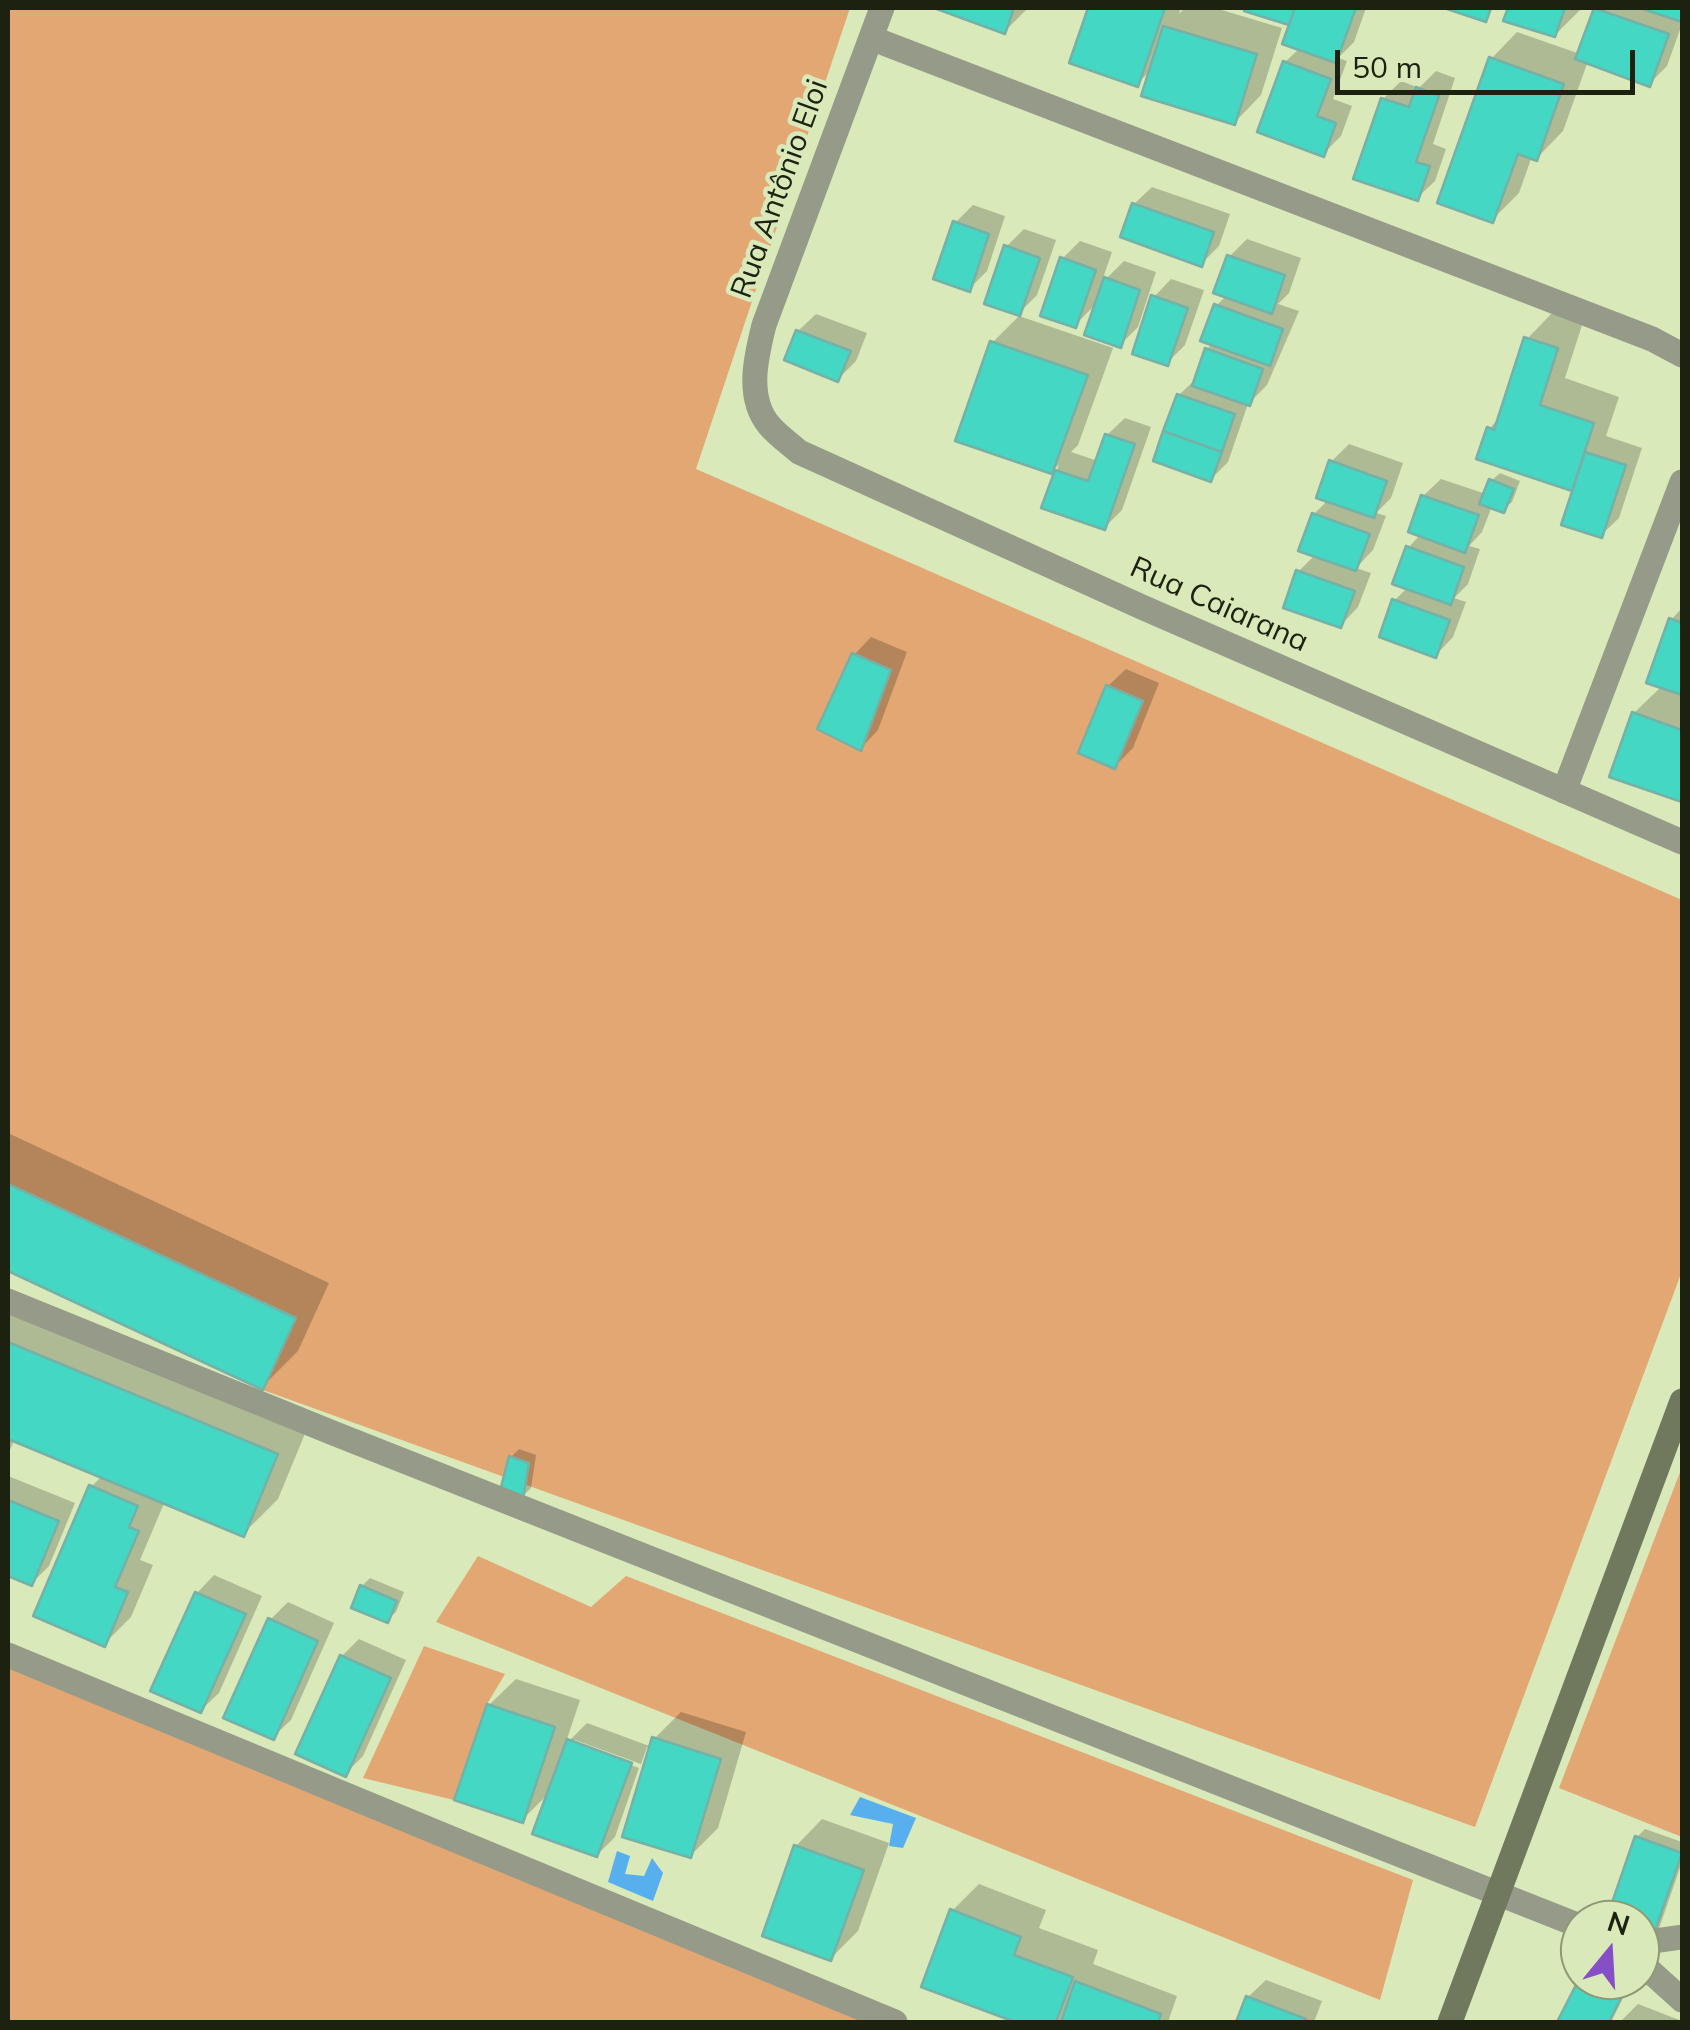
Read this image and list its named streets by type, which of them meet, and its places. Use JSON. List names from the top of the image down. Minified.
{"streets":{"street":["Rua Antônio Eloi","Rua Caiarana"]},"crossings":[["Rua Antônio Eloi","Rua Caiarana"]],"scale_bar":"50 m","north":"top"}
